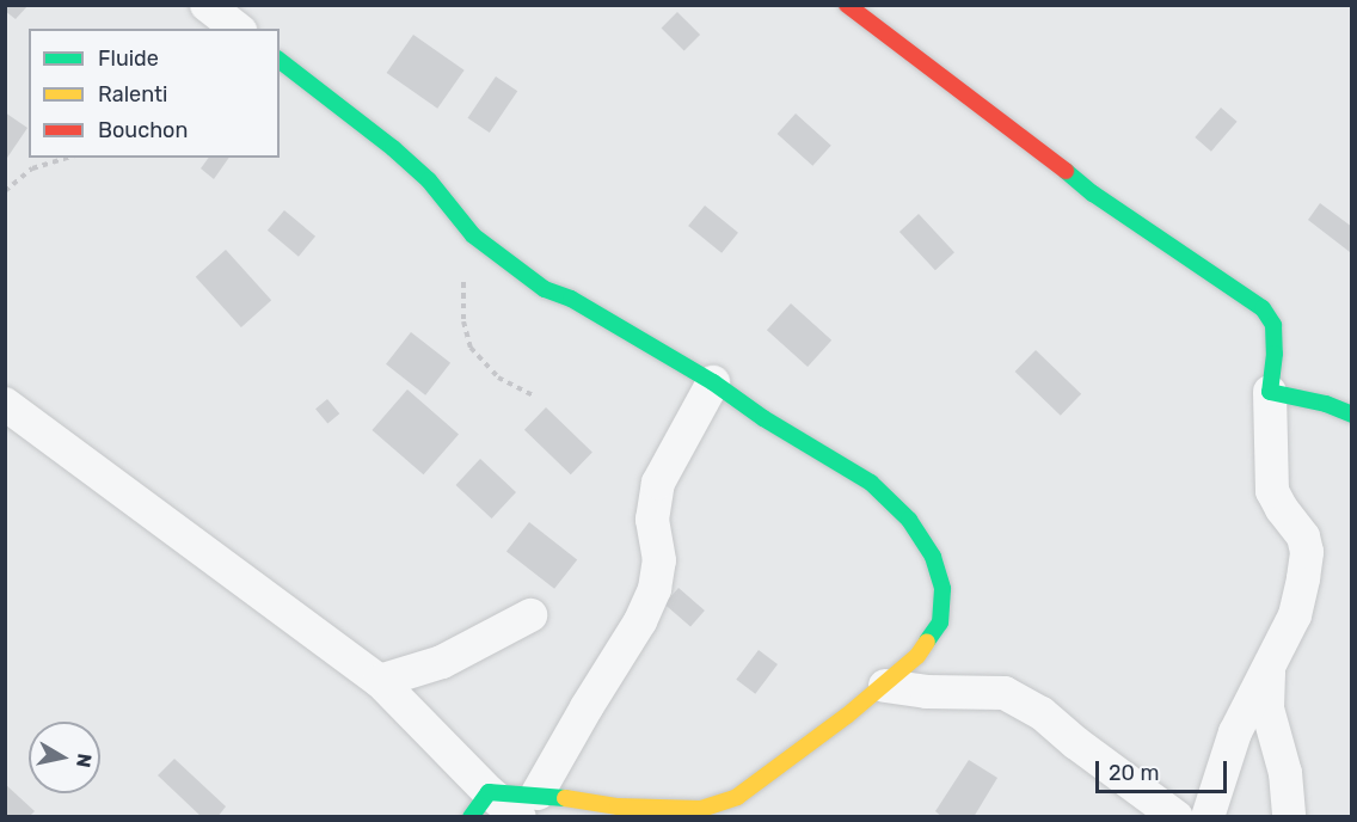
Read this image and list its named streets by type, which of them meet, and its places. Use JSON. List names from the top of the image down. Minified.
{"legend":["Fluide","Ralenti","Bouchon"],"scale_bar":"20 m","north":"right"}
